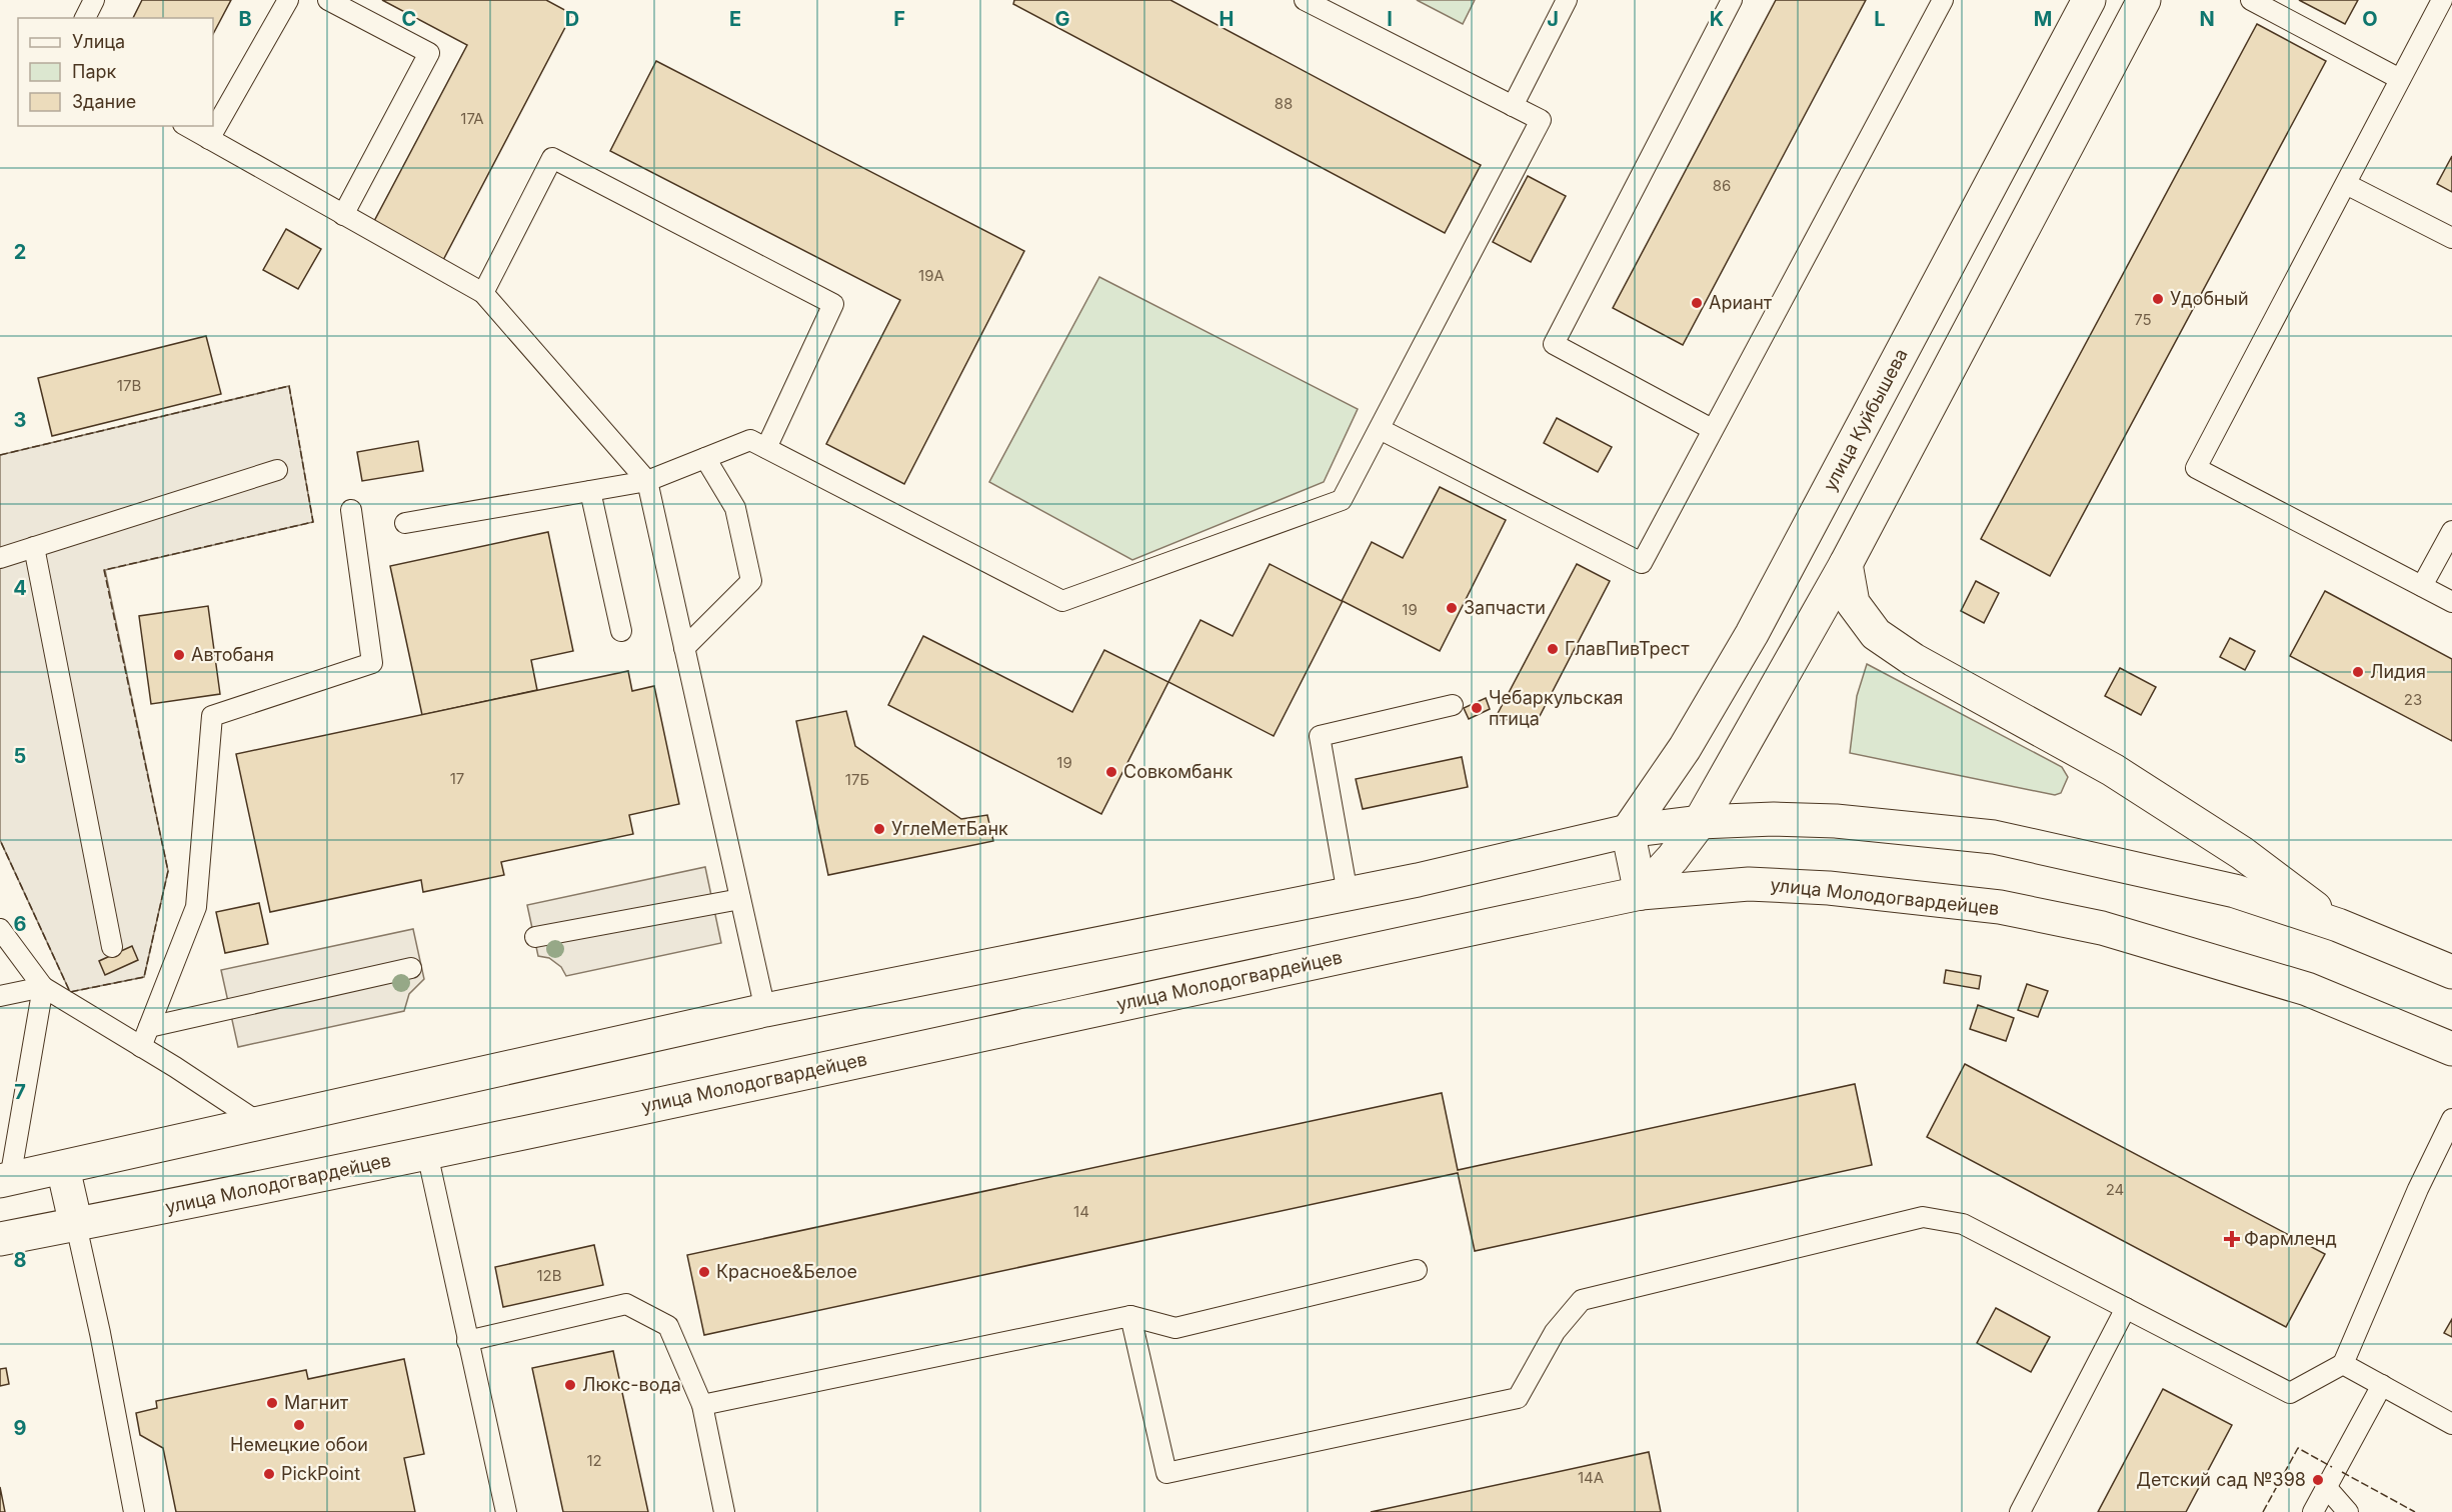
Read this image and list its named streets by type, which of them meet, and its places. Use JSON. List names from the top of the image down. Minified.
{"streets":{"main road":["улица Куйбышева","улица Молодогвардейцев"]},"places":{"other":["Удобный","Ариант","Запчасти","ГлавПивТрест","Автобаня","Лидия","Чебаркульская птица","Совкомбанк","УглеМетБанк","Красное&Белое","Люкс-вода","Магнит","Немецкие обои","PickPoint","Детский сад №398"],"health":["Фармленд"]},"house_numbers":["88","17А","86","19А","75","17В","19","23","19","17","17Б","24","14","12В","12","14А"],"legend":["Улица","Парк","Здание"],"grid":{"columns":["B","C","D","E","F","G","H","I","J","K","L","M","N","O"],"rows":["2","3","4","5","6","7","8","9"]}}
